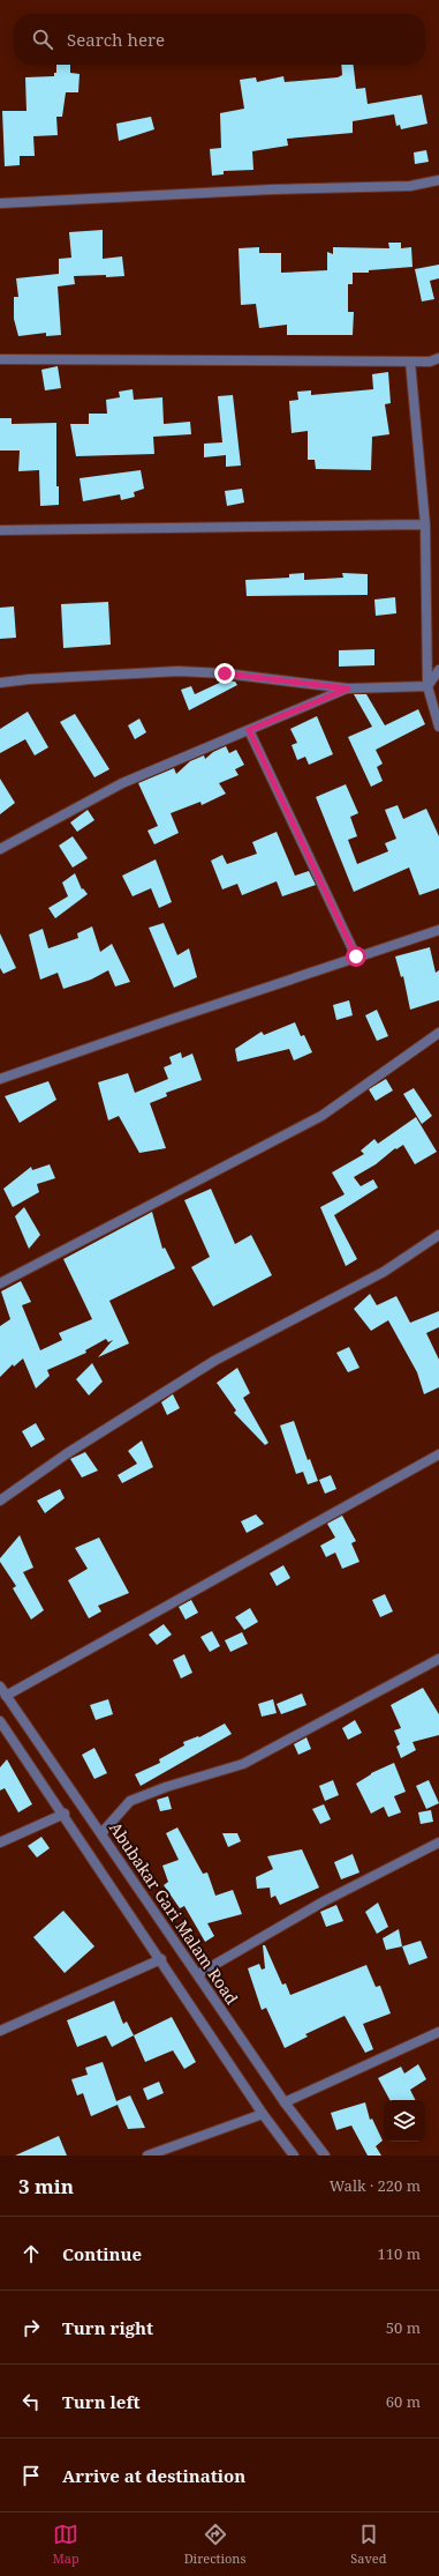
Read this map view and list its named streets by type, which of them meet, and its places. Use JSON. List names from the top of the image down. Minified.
{"streets":{"street":["Abubakar Gari Malam Road"]},"page":{"search":"Search here","heading":["3 min","Walk · 220 m"],"list":[["Continue","110 m"],["Turn right","50 m"],["Turn left","60 m"],"Arrive at destination"],"nav":["Map","Directions","Saved"]}}
